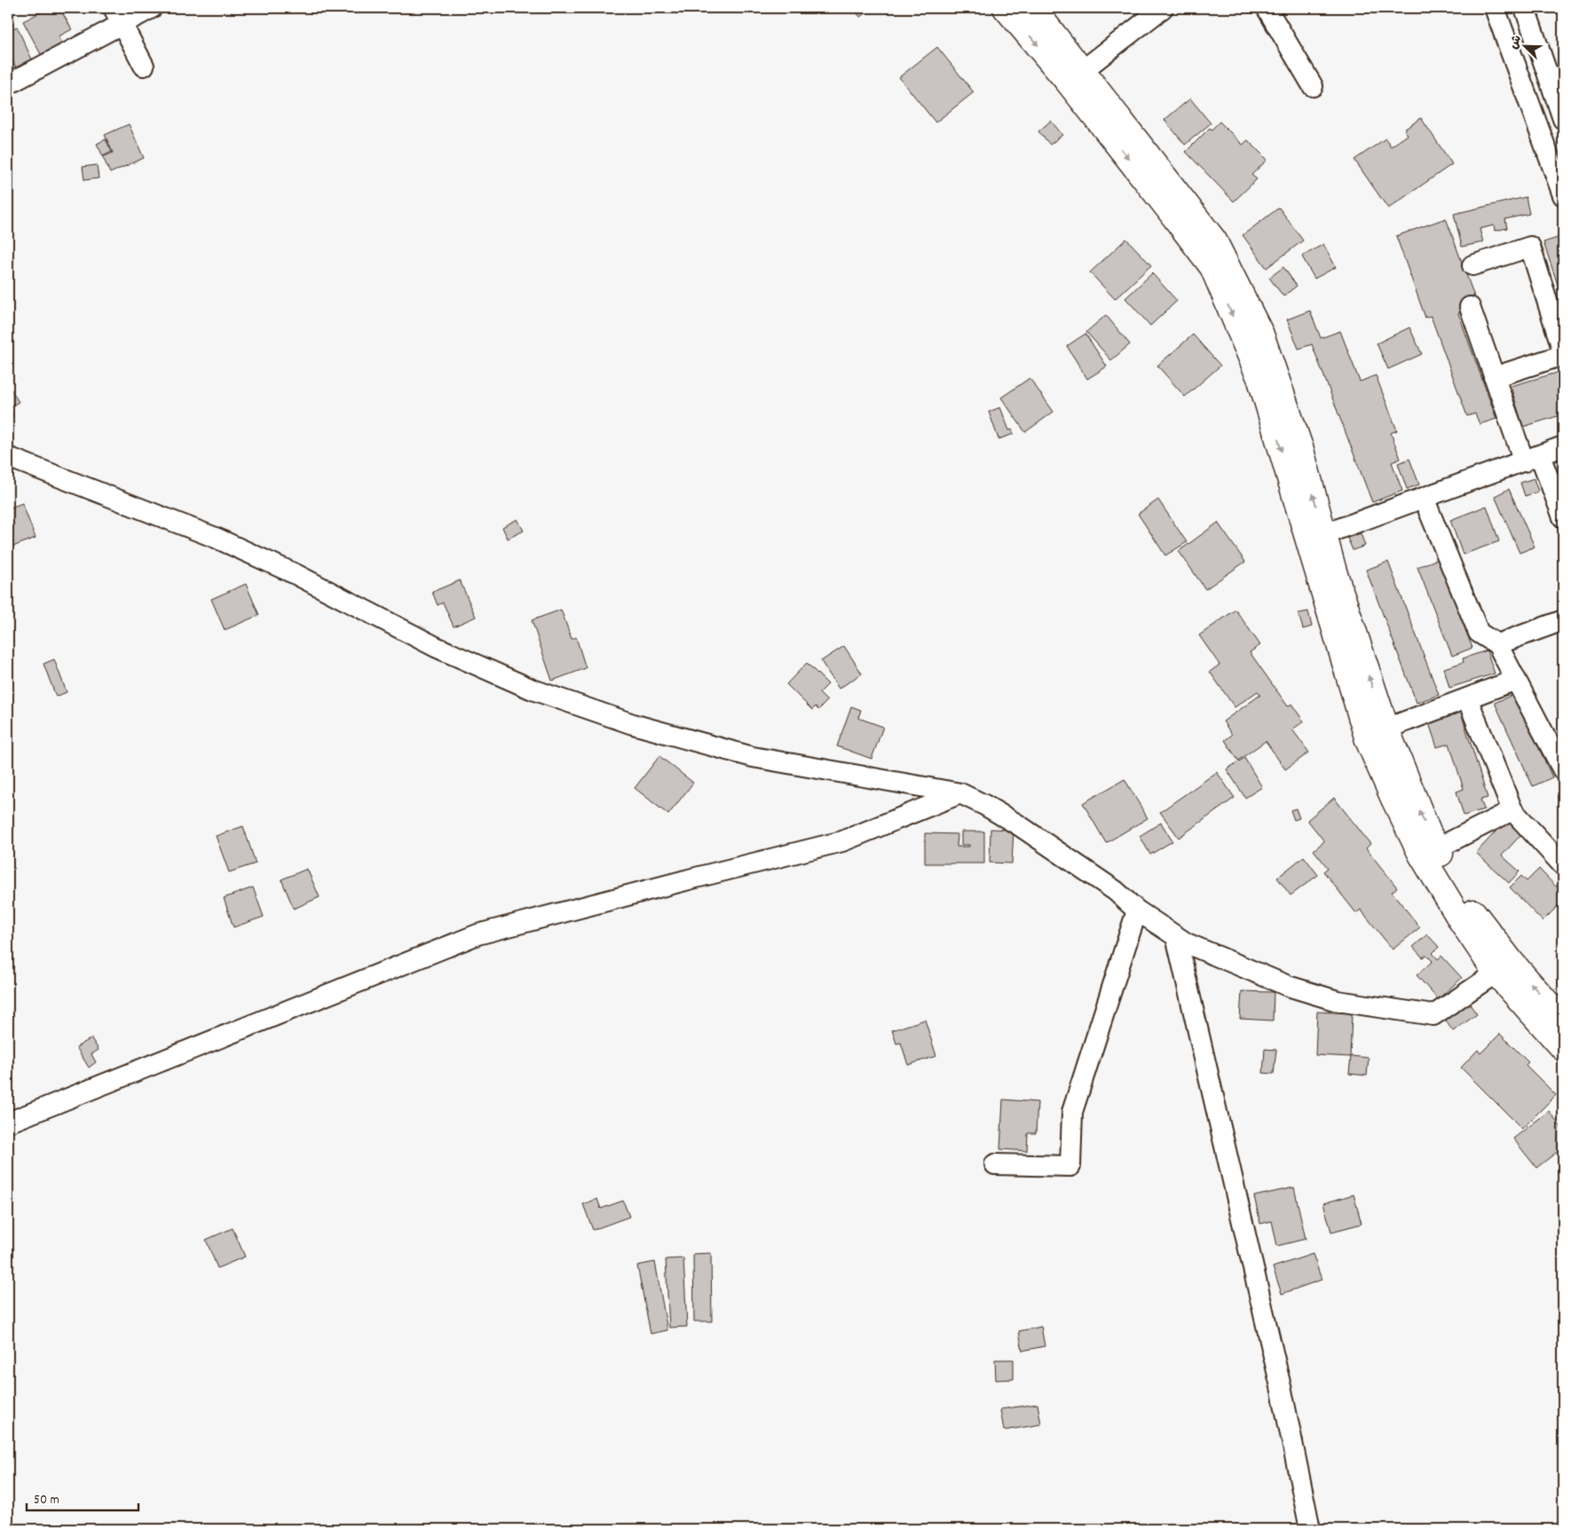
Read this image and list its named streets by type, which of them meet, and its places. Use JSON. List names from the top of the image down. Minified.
{"scale_bar":"50 m","north":"top left"}
